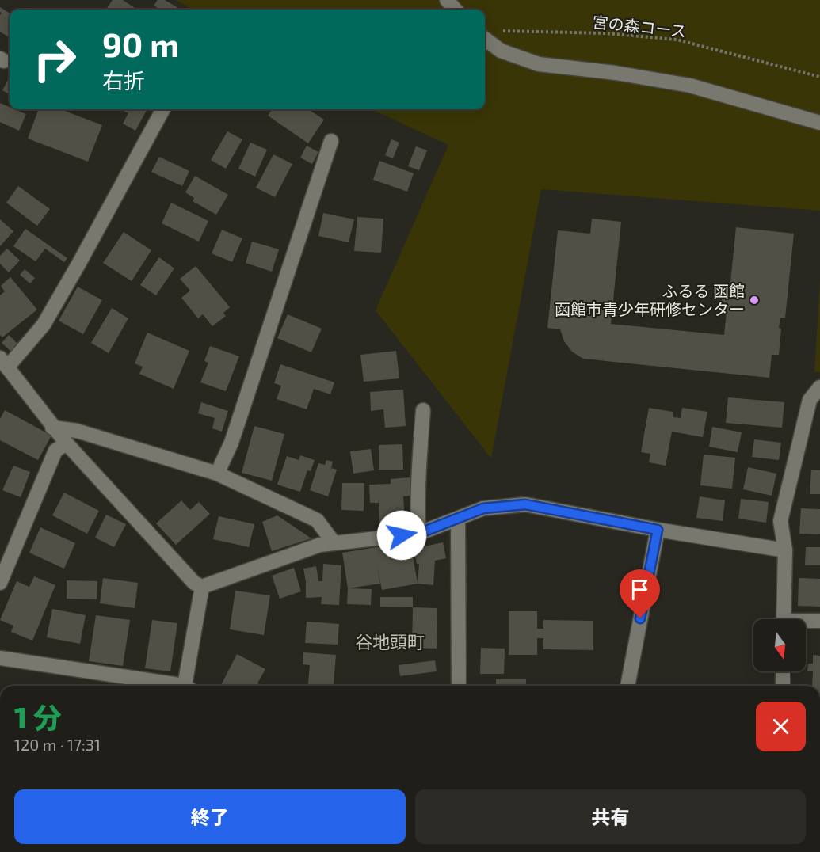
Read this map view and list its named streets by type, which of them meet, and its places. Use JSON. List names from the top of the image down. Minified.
{"streets":{"path":["宮の森コース"]},"districts":["谷地頭町"],"places":["ふるる 函館 函館市青少年研修センター"],"north":"bottom","page":{"turn":["90 m","右折"],"heading":["1 分","120 m · 17:31"],"buttons":["終了","共有"]}}
